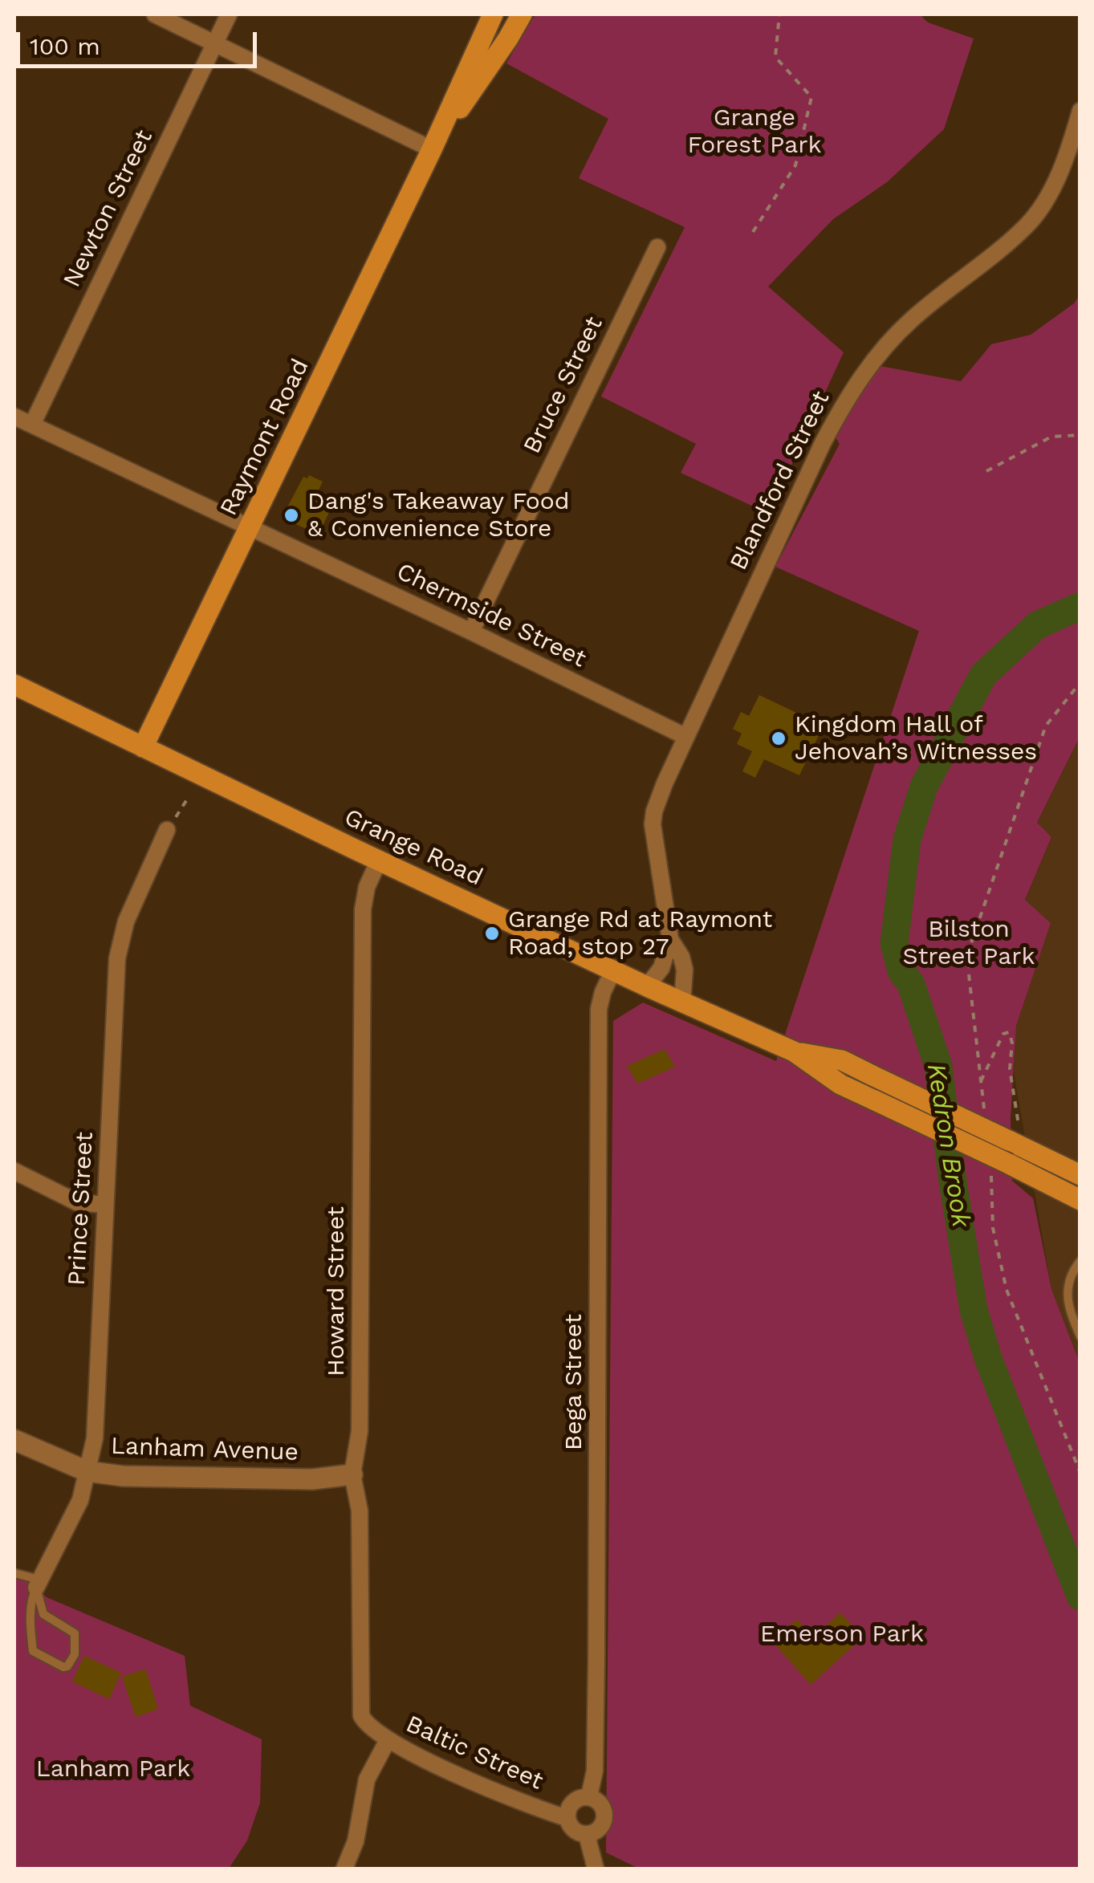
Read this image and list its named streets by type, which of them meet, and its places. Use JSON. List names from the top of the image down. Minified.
{"streets":{"main road":["Raymont Road","Grange Road"],"street":["Newton Street","Bruce Street","Blandford Street","Chermside Street","Prince Street","Howard Street","Bega Street","Lanham Avenue","Baltic Street"]},"crossings":[["Newton Street","Chermside Street"],["Bruce Street","Chermside Street"],["Raymont Road","Chermside Street"],["Raymont Road","Grange Road"],["Blandford Street","Chermside Street"],["Blandford Street","Grange Road"],["Grange Road","Howard Street"],["Grange Road","Bega Street"],["Prince Street","Lanham Avenue"],["Howard Street","Lanham Avenue"],["Howard Street","Baltic Street"],["Bega Street","Baltic Street"]],"water":["Kedron Brook"],"parks":["Grange Forest Park","Bilston Street Park","Emerson Park","Lanham Park"],"places":["Dang's Takeaway Food & Convenience Store","Kingdom Hall of Jehovah’s Witnesses","Grange Rd at Raymont Road, stop 27"],"scale_bar":"100 m"}
